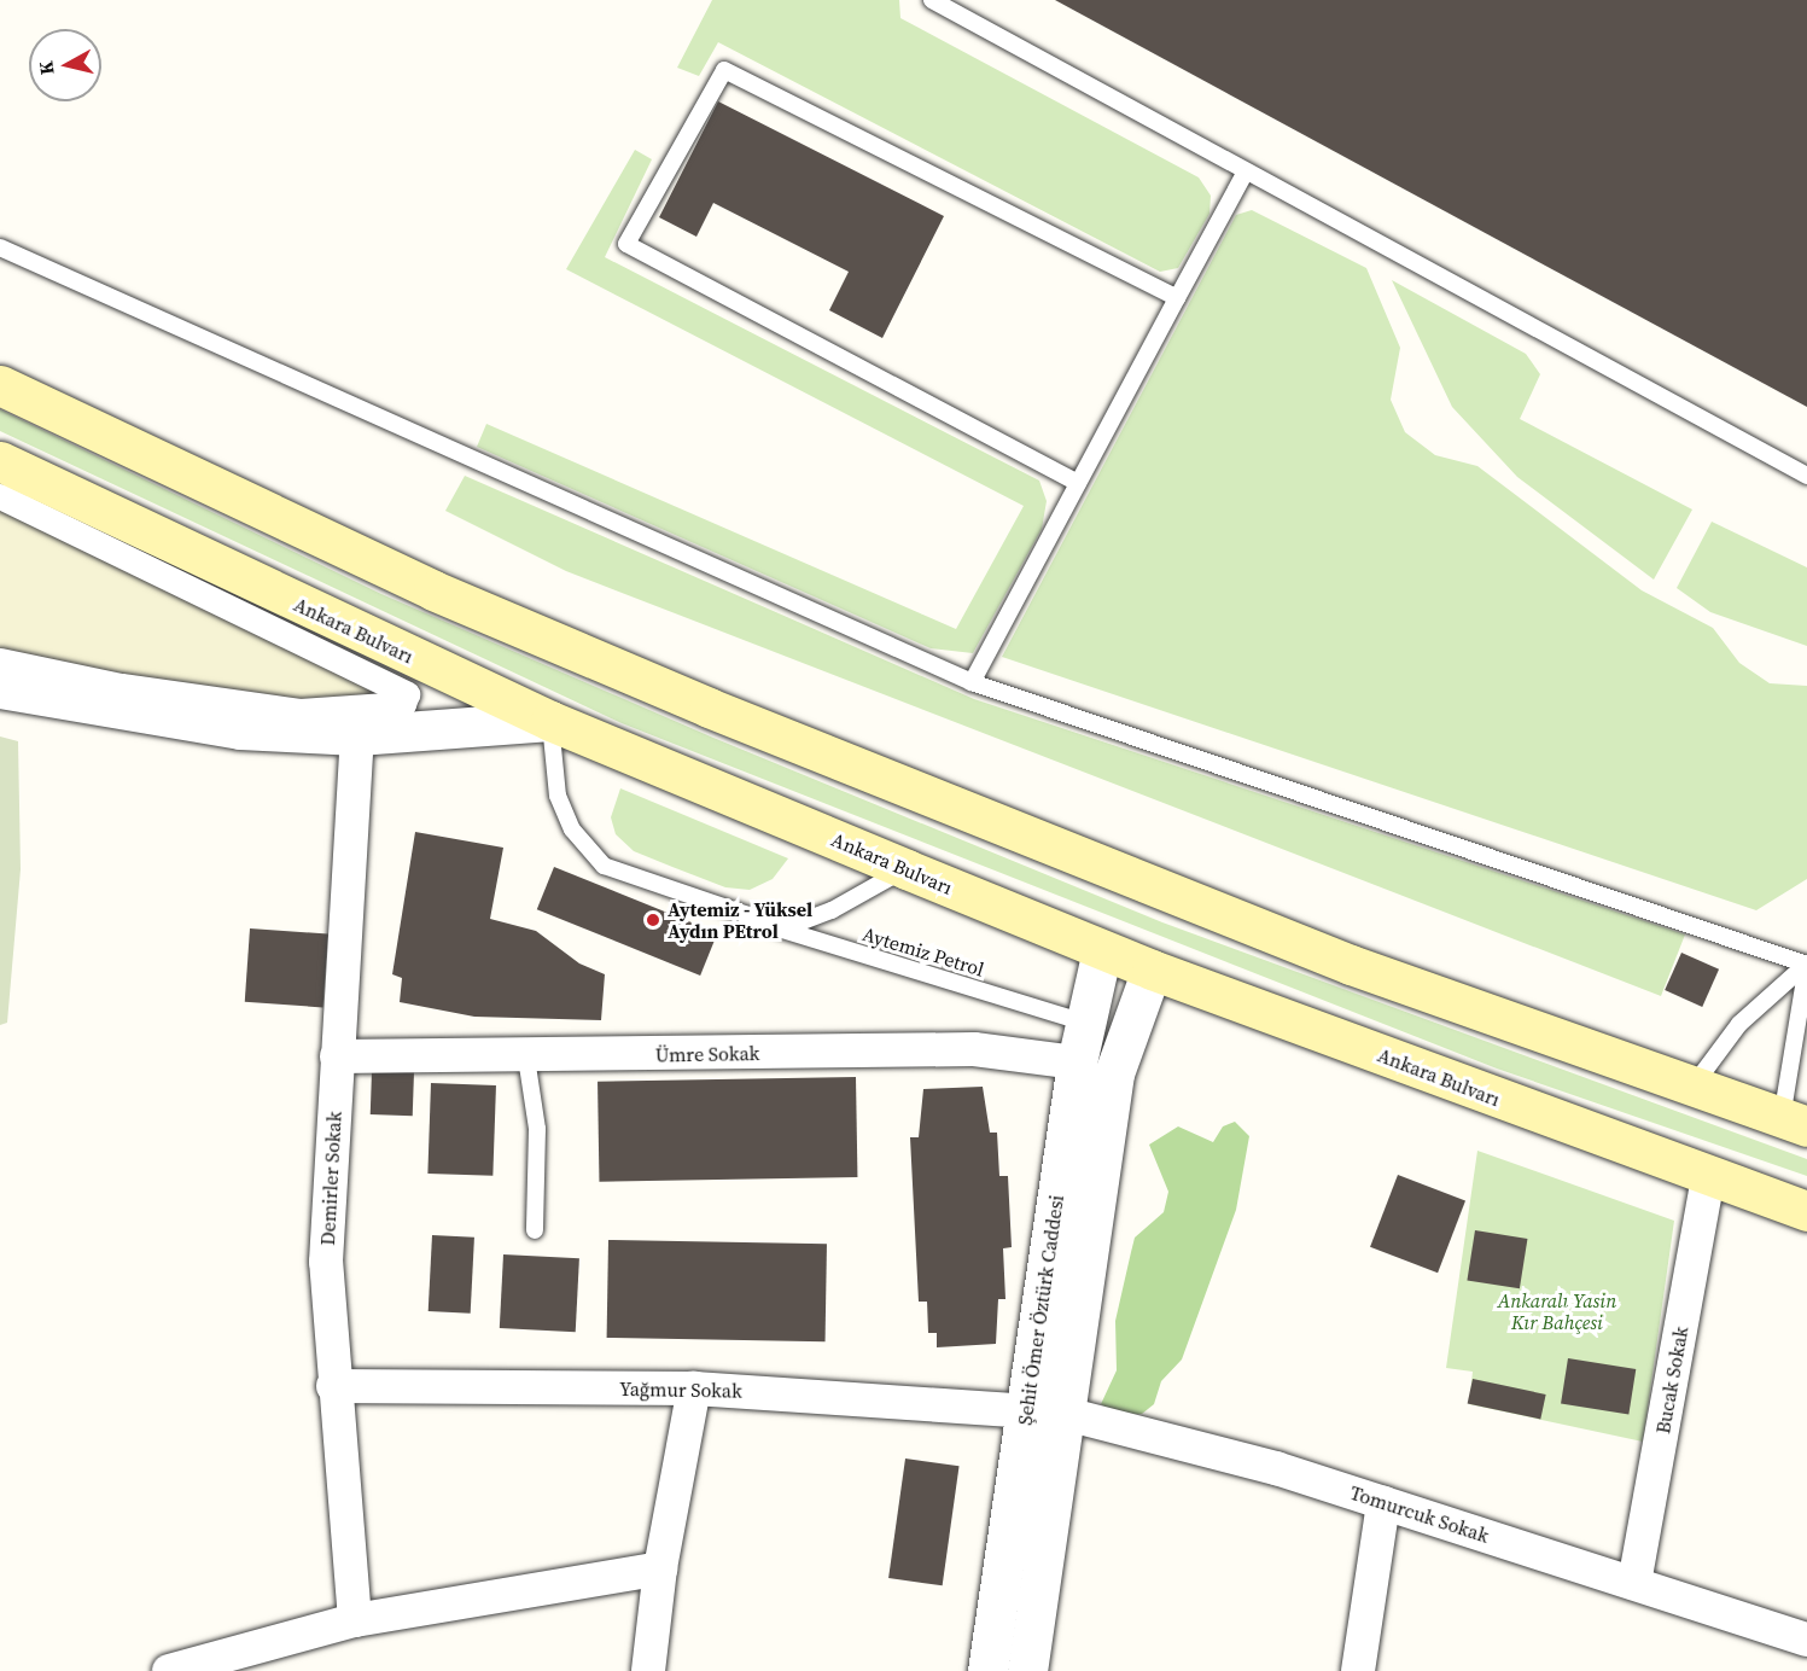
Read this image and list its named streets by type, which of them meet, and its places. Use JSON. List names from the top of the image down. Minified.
{"streets":{"main road":["Ankara Bulvarı"],"street":["Ümre Sokak","Demirler Sokak","Şehit Ömer Öztürk Caddesi","Bucak Sokak","Yağmur Sokak","Tomurcuk Sokak"],"lane":["Aytemiz Petrol"]},"crossings":[["Ankara Bulvarı","Aytemiz Petrol"],["Ankara Bulvarı","Şehit Ömer Öztürk Caddesi"],["Ankara Bulvarı","Bucak Sokak"],["Aytemiz Petrol","Şehit Ömer Öztürk Caddesi"],["Ümre Sokak","Demirler Sokak"],["Ümre Sokak","Şehit Ömer Öztürk Caddesi"],["Demirler Sokak","Yağmur Sokak"],["Şehit Ömer Öztürk Caddesi","Yağmur Sokak"],["Şehit Ömer Öztürk Caddesi","Tomurcuk Sokak"],["Bucak Sokak","Tomurcuk Sokak"],["Yağmur Sokak","Tomurcuk Sokak"]],"parks":["Ankaralı Yasin Kır Bahçesi"],"places":["Aytemiz - Yüksel Aydın PEtrol"],"north":"left"}
